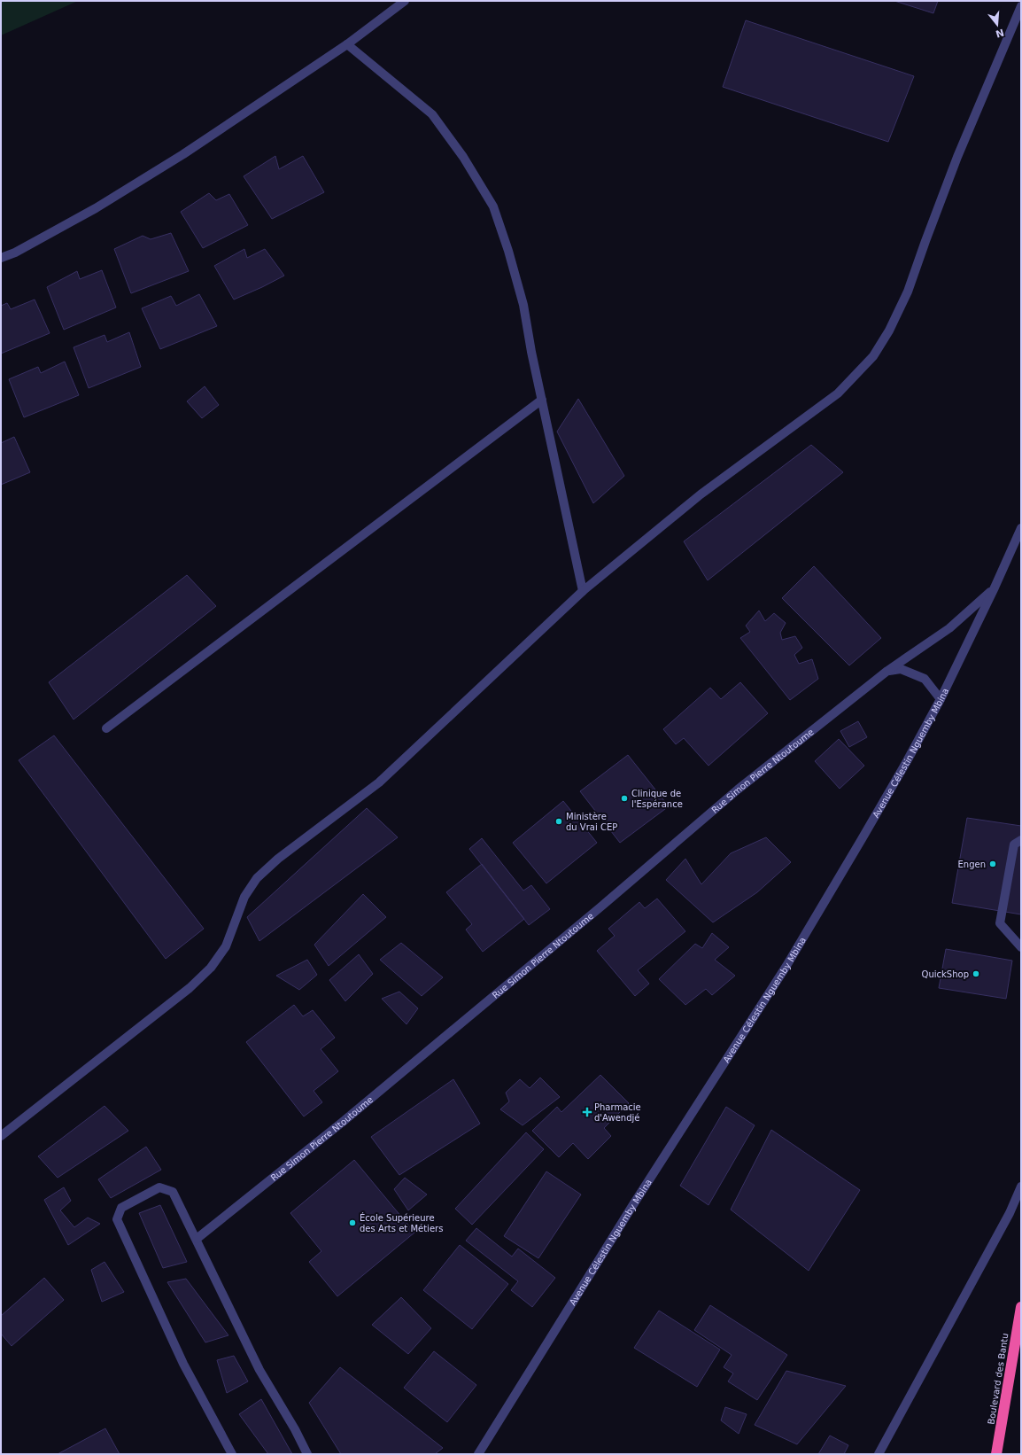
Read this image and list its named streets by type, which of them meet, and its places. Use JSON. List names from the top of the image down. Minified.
{"streets":{"highway":["Boulevard des Bantu"],"street":["Avenue Célestin Nguemby Mbina","Rue Simon Pierre Ntoutoume"]},"crossings":[["Avenue Célestin Nguemby Mbina","Rue Simon Pierre Ntoutoume"]],"places":{"other":["Clinique de l'Espérance","Ministère du Vrai CEP","Engen","QuickShop","École Supérieure des Arts et Métiers"],"health":["Pharmacie d'Awendjé"]},"north":"bottom"}
